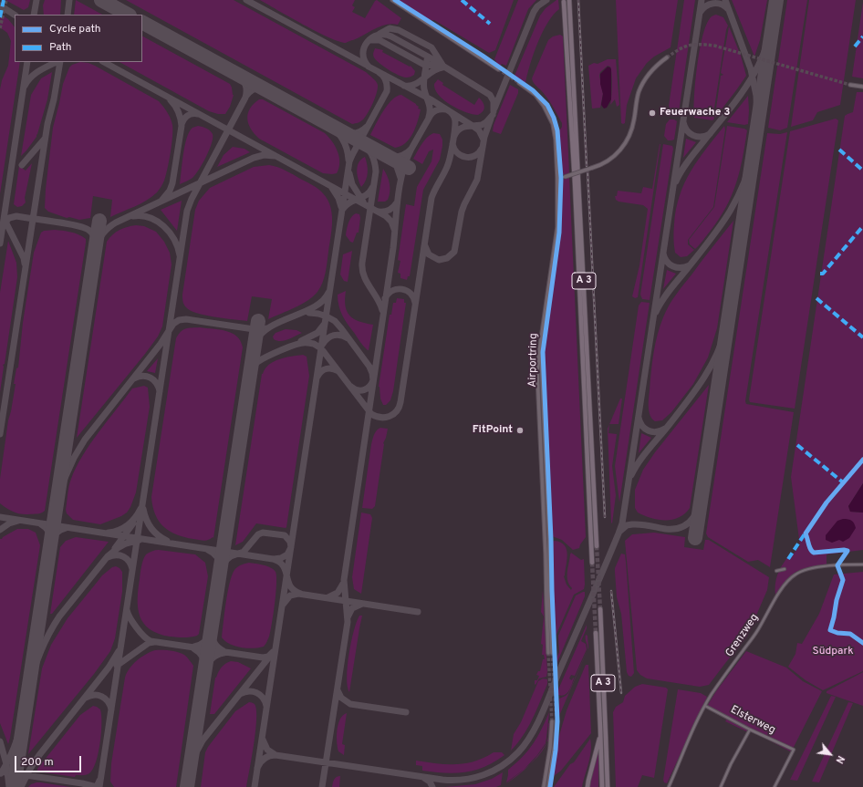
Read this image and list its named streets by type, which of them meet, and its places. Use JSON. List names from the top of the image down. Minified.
{"streets":{"highway":["A 3"],"street":["Airportring","Grenzweg","Elsterweg"]},"crossings":[["Grenzweg","Elsterweg"]],"parks":["Südpark"],"places":["Feuerwache 3","FitPoint"],"legend":["Cycle path","Path"],"scale_bar":"200 m","north":"bottom right"}
